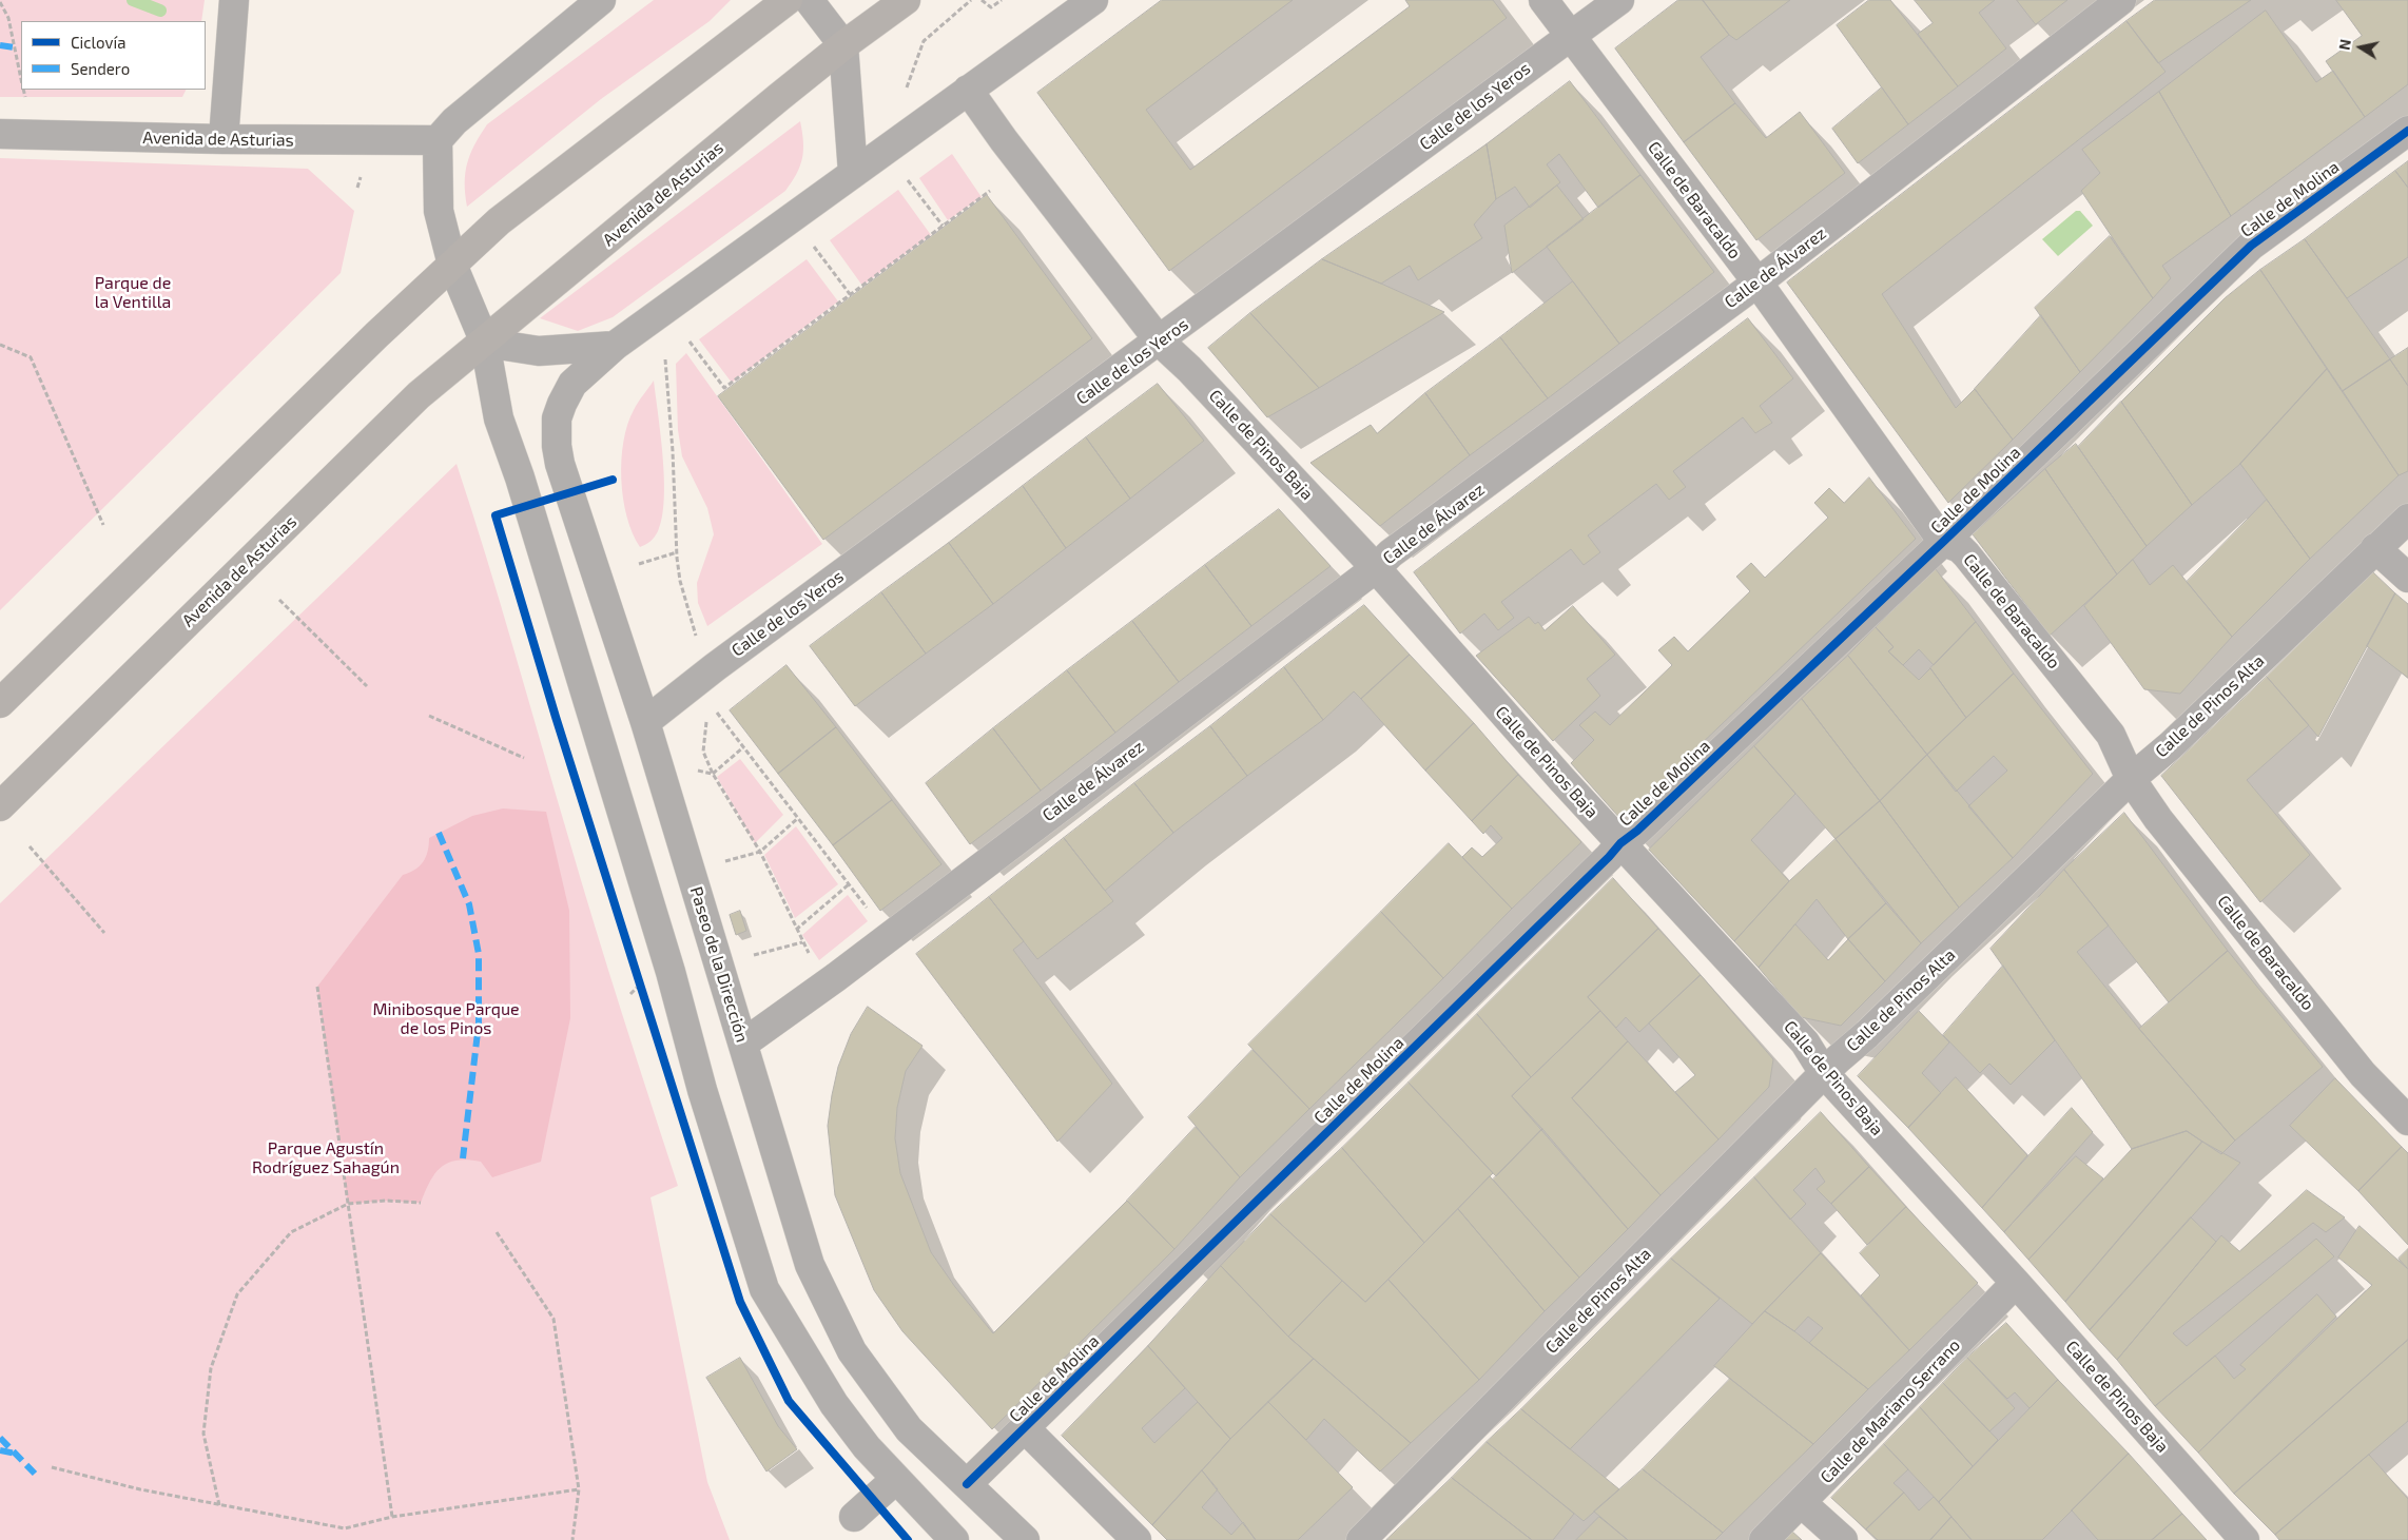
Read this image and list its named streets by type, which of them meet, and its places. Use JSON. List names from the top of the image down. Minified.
{"streets":{"main road":["Avenida de Asturias"],"street":["Calle de los Yeros","Calle de Molina","Calle de Baracaldo","Calle de Álvarez","Calle de Pinos Baja","Calle de Pinos Alta","Paseo de la Dirección","Calle de Mariano Serrano"]},"crossings":[["Calle de los Yeros","Calle de Baracaldo"],["Calle de los Yeros","Calle de Pinos Baja"],["Calle de los Yeros","Paseo de la Dirección"],["Calle de Molina","Calle de Baracaldo"],["Calle de Molina","Calle de Pinos Baja"],["Calle de Molina","Paseo de la Dirección"],["Calle de Baracaldo","Calle de Álvarez"],["Calle de Baracaldo","Calle de Pinos Alta"],["Calle de Álvarez","Calle de Pinos Baja"],["Calle de Álvarez","Paseo de la Dirección"],["Calle de Pinos Baja","Calle de Pinos Alta"],["Calle de Pinos Baja","Calle de Mariano Serrano"]],"parks":["Parque de la Ventilla","Minibosque Parque de los Pinos","Parque Agustín Rodríguez Sahagún"],"legend":["Ciclovía","Sendero"],"north":"left"}
